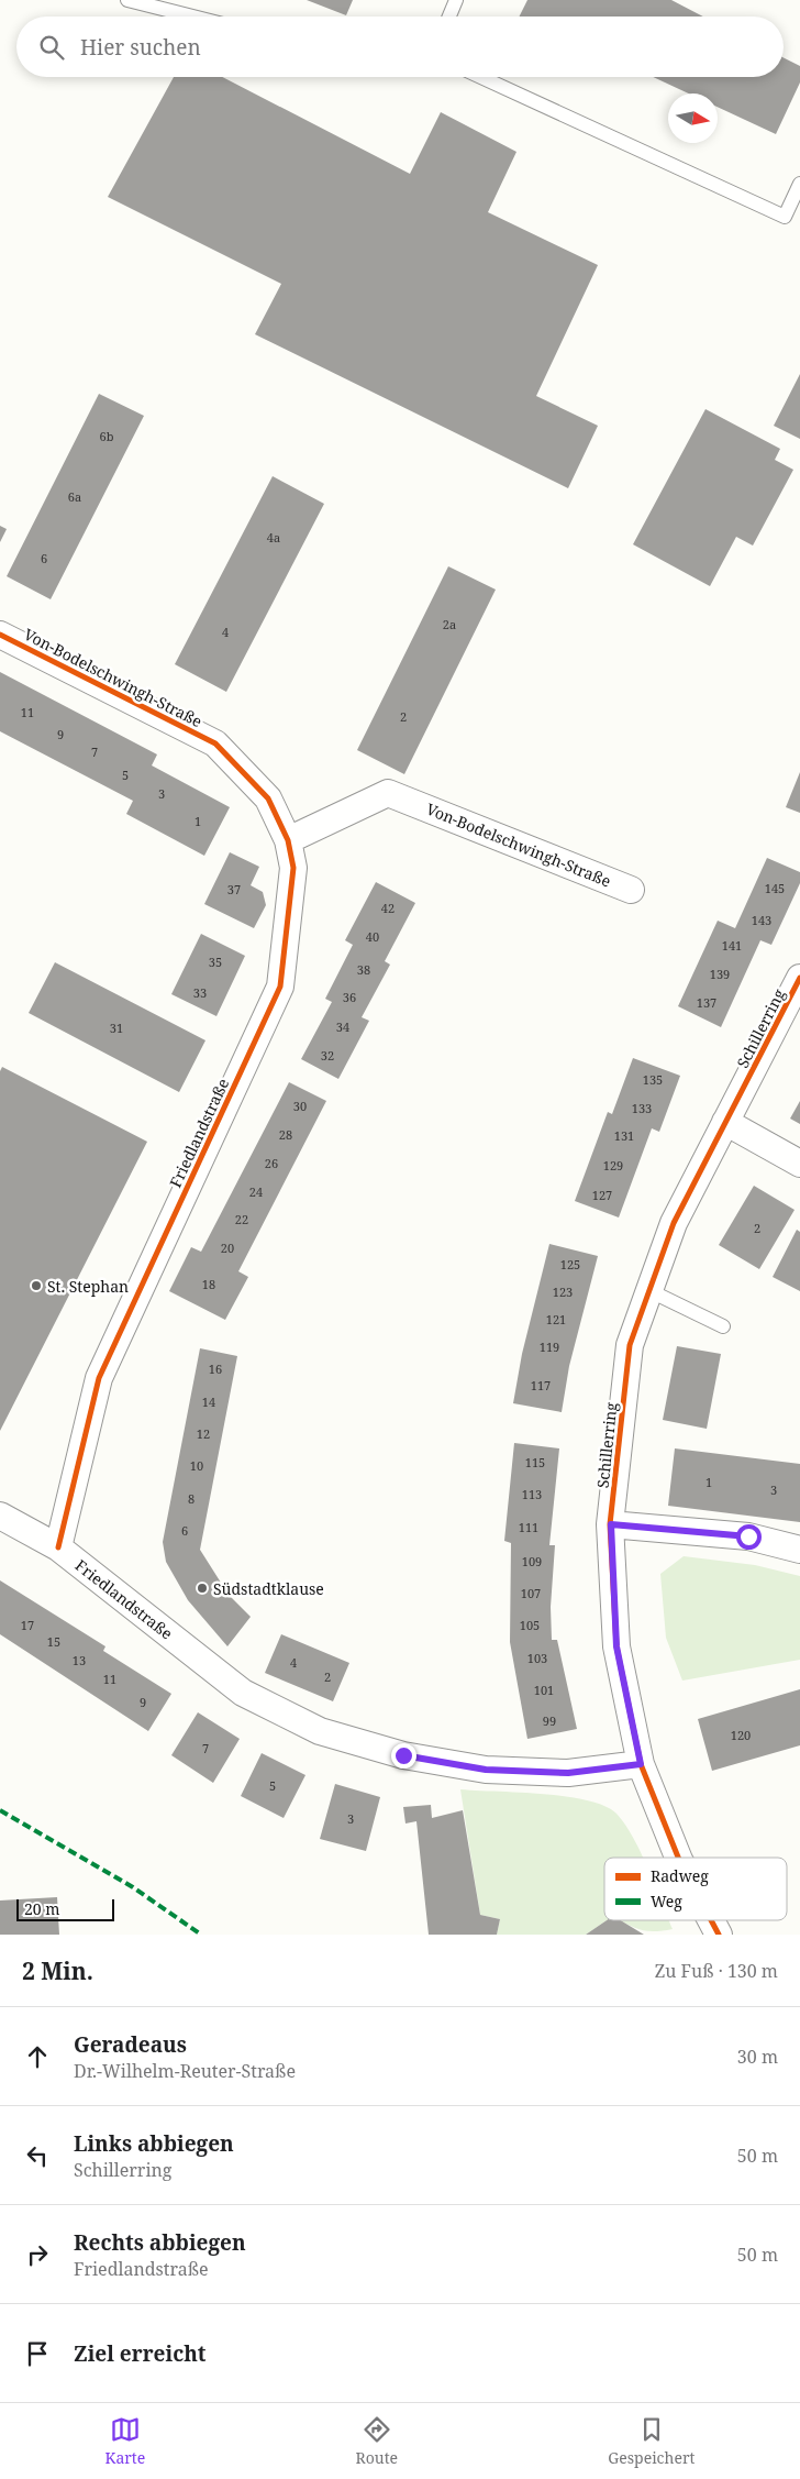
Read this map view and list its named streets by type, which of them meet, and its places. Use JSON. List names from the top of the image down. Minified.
{"streets":{"street":["Von-Bodelschwingh-Straße","Schillerring","Friedlandstraße"]},"crossings":[["Von-Bodelschwingh-Straße","Friedlandstraße"],["Schillerring","Friedlandstraße"]],"places":["St. Stephan","Südstadtklause"],"house_numbers":["6b","6a","4a","6","2a","4","11","2","9","7","5","3","1","145","37","42","143","40","141","35","38","139","33","36","137","34","31","32","135","30","133","28","131","26","129","24","127","22","2","20","125","18","123","121","119","16","117","14","12","115","10","1","3","113","8","111","6","109","107","17","105","15","103","13","4","2","11","101","9","99","120","7","5","3"],"legend":["Radweg","Weg"],"scale_bar":"20 m","north":"right","page":{"search":"Hier suchen","scale":"20 m","heading":["2 Min.","Zu Fuß · 130 m"],"list":[["Geradeaus","Dr.-Wilhelm-Reuter-Straße","30 m"],["Links abbiegen","Schillerring","50 m"],["Rechts abbiegen","Friedlandstraße","50 m"],"Ziel erreicht"],"nav":["Karte","Route","Gespeichert"]}}
